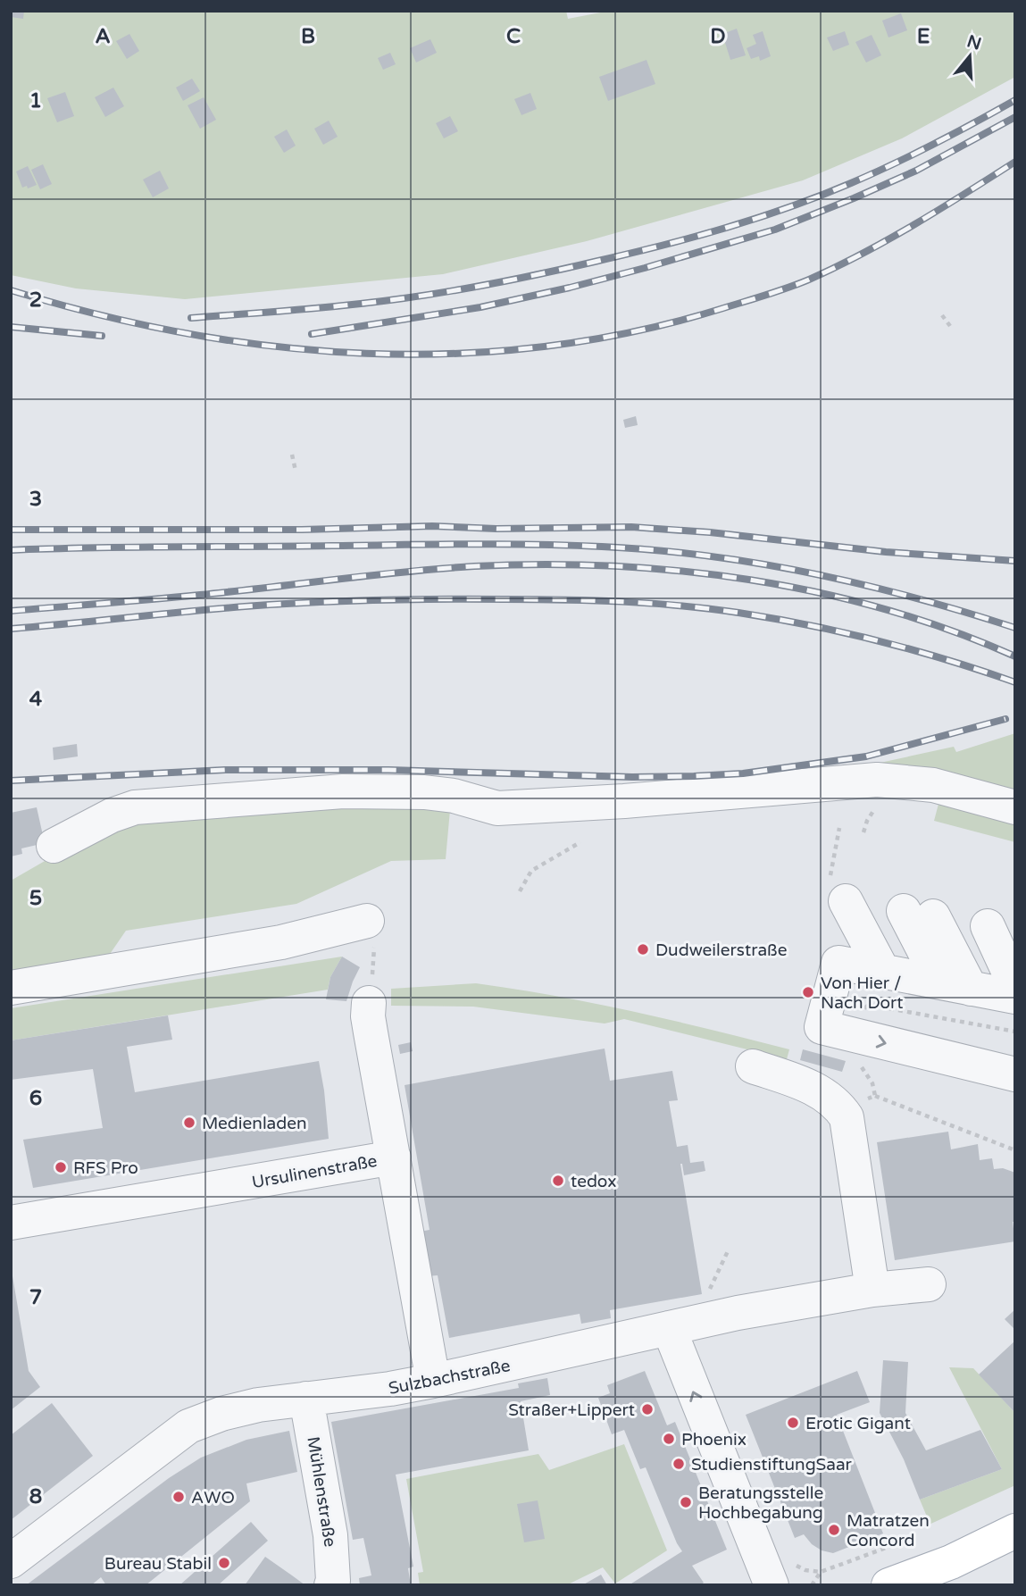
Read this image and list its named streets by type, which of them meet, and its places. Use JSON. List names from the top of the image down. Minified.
{"streets":{"street":["Ursulinenstraße","Sulzbachstraße","Mühlenstraße"]},"crossings":[["Ursulinenstraße","Sulzbachstraße"],["Sulzbachstraße","Mühlenstraße"]],"places":["Dudweilerstraße","Von Hier / Nach Dort","Medienladen","RFS Pro","tedox","Straßer+Lippert","Erotic Gigant","Phoenix","StudienstiftungSaar","AWO","Beratungsstelle Hochbegabung","Matratzen Concord","Bureau Stabil"],"north":"top","grid":{"columns":["A","B","C","D","E"],"rows":["1","2","3","4","5","6","7","8"]}}
